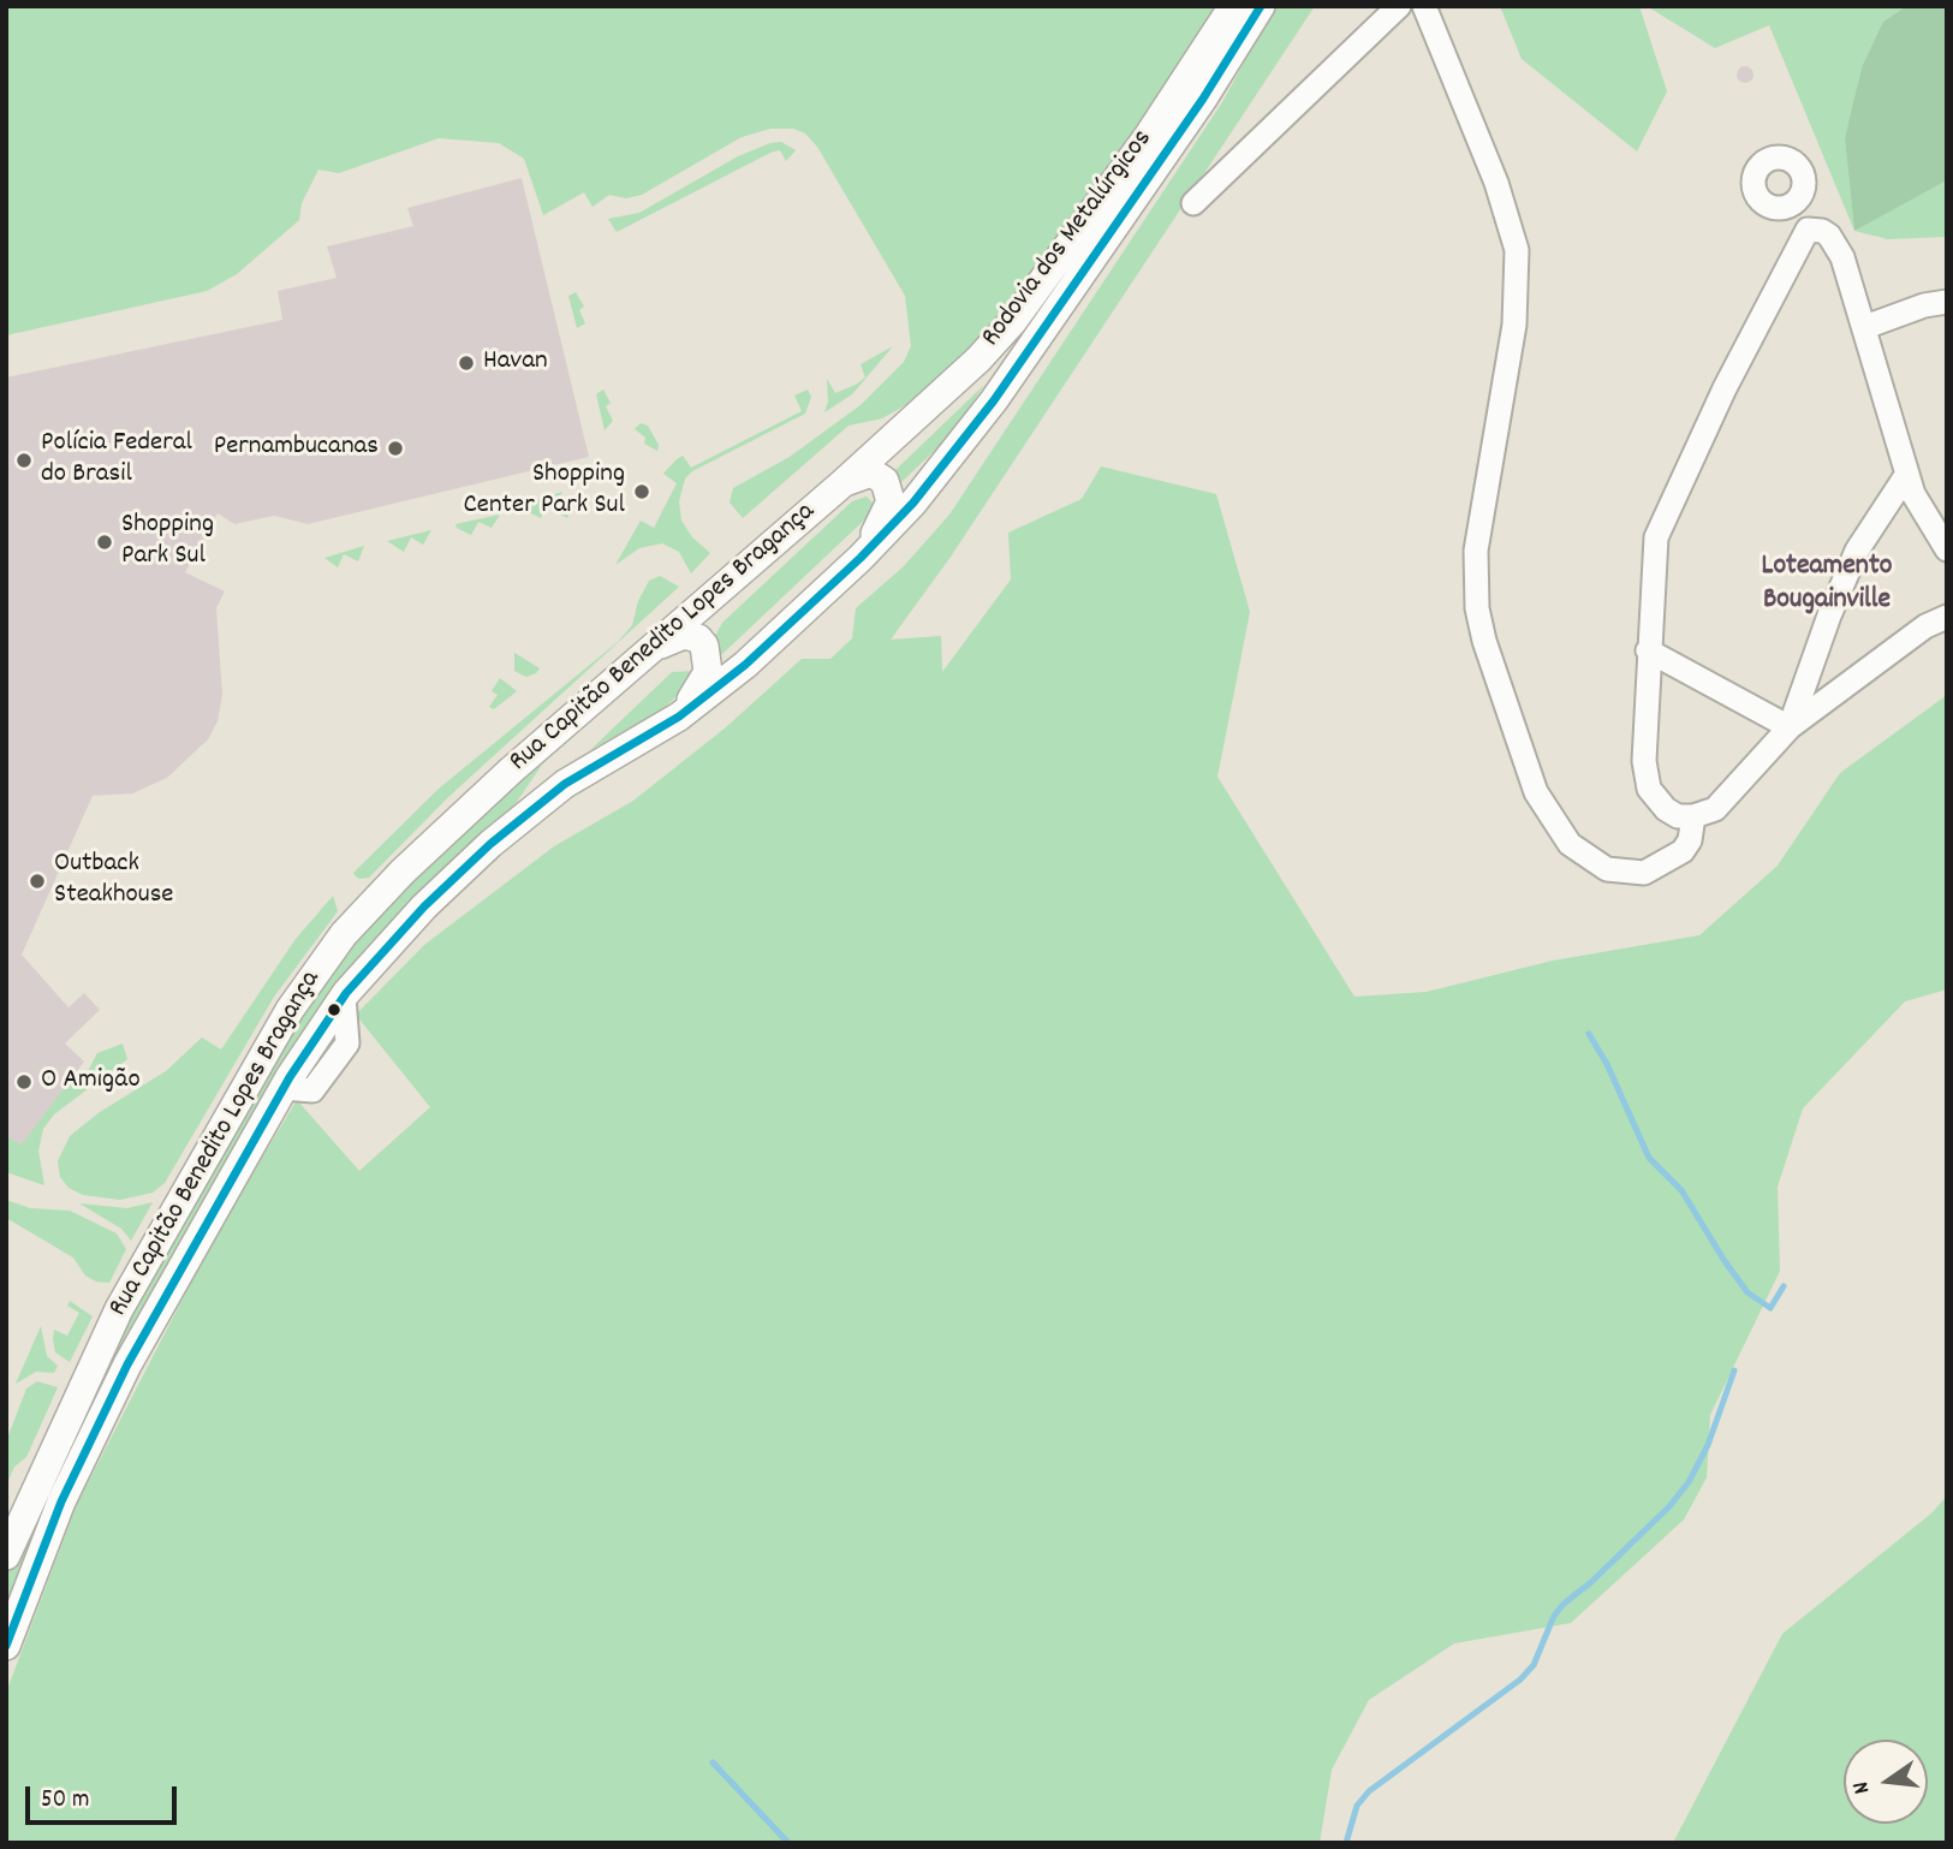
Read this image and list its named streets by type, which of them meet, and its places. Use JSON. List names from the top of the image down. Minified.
{"streets":{"main road":["Rodovia dos Metalúrgicos","Rua Capitão Benedito Lopes Bragança"]},"crossings":[["Rodovia dos Metalúrgicos","Rua Capitão Benedito Lopes Bragança"]],"districts":["Loteamento Bougainville"],"places":["Havan","Pernambucanas","Polícia Federal do Brasil","Shopping Center Park Sul","Shopping Park Sul","Outback Steakhouse","O Amigão"],"scale_bar":"50 m","north":"left"}
